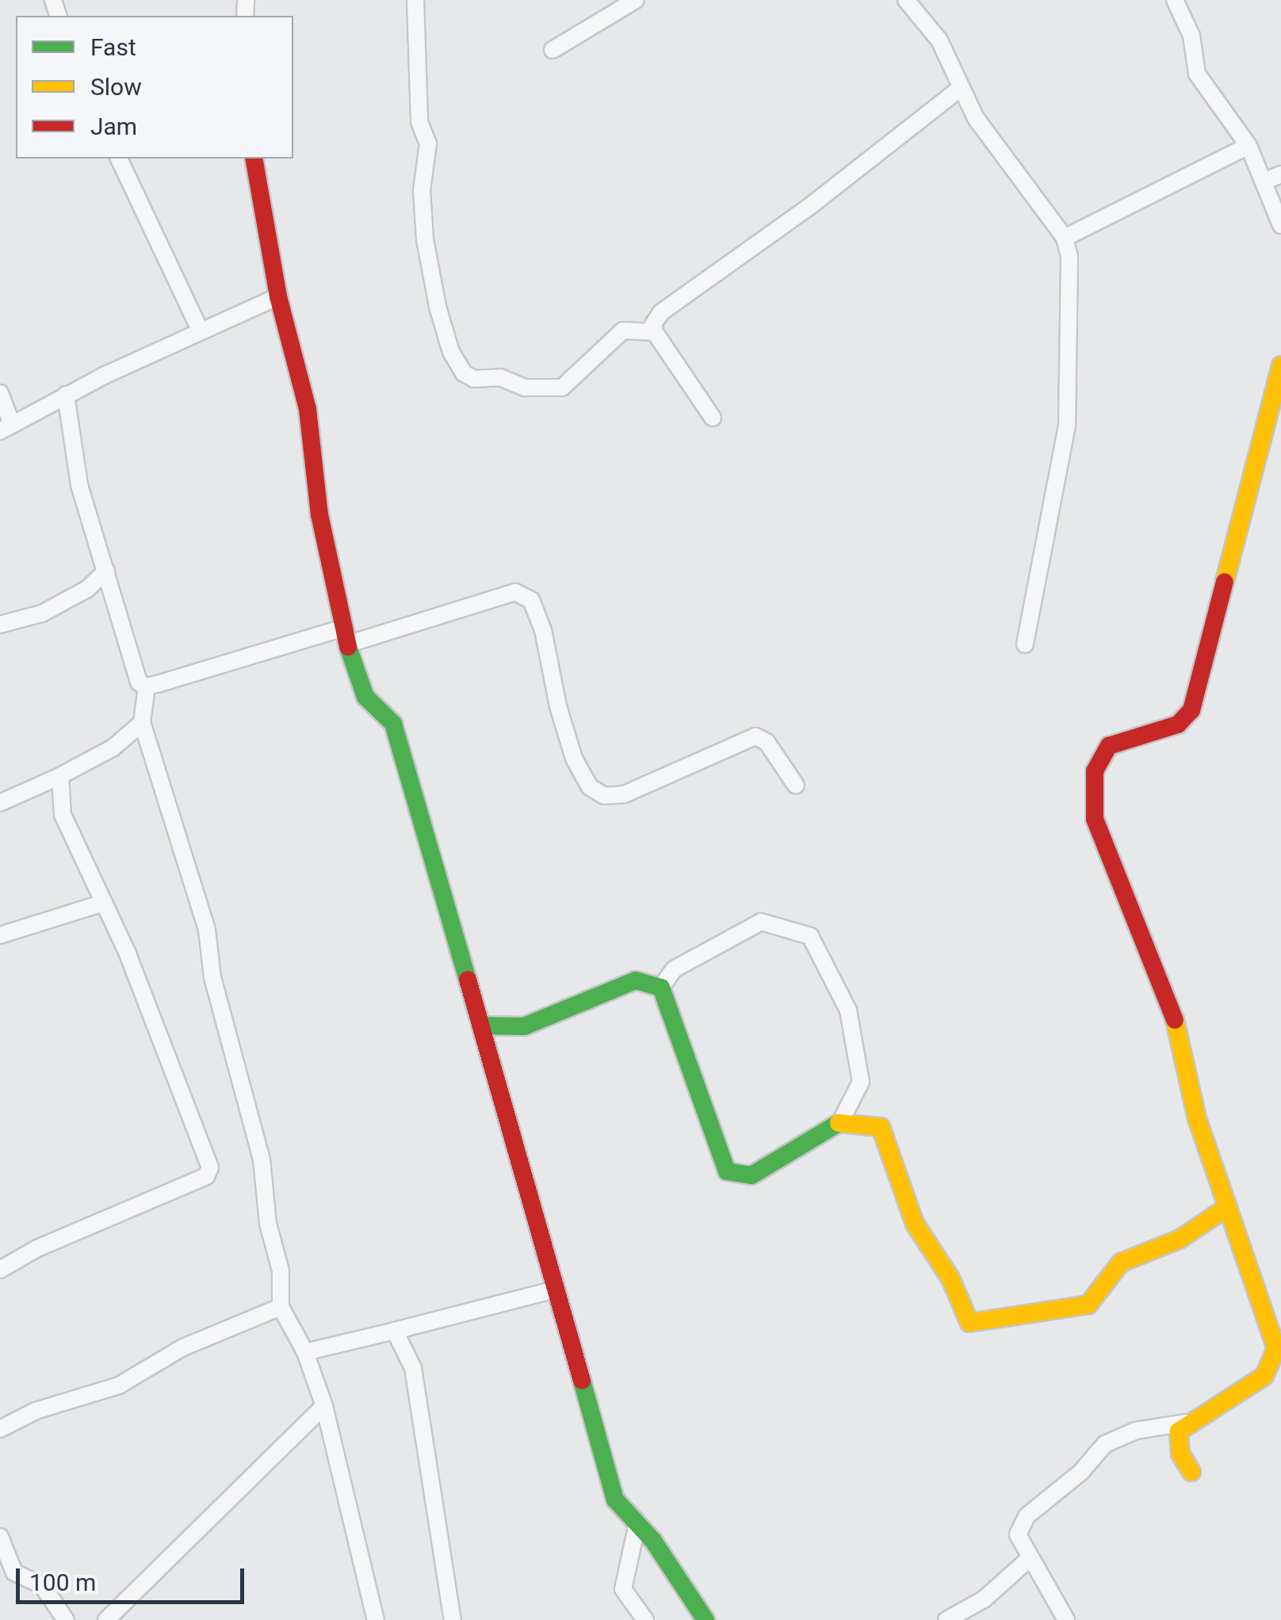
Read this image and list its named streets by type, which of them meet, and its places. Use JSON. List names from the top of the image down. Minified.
{"legend":["Fast","Slow","Jam"],"scale_bar":"100 m"}
